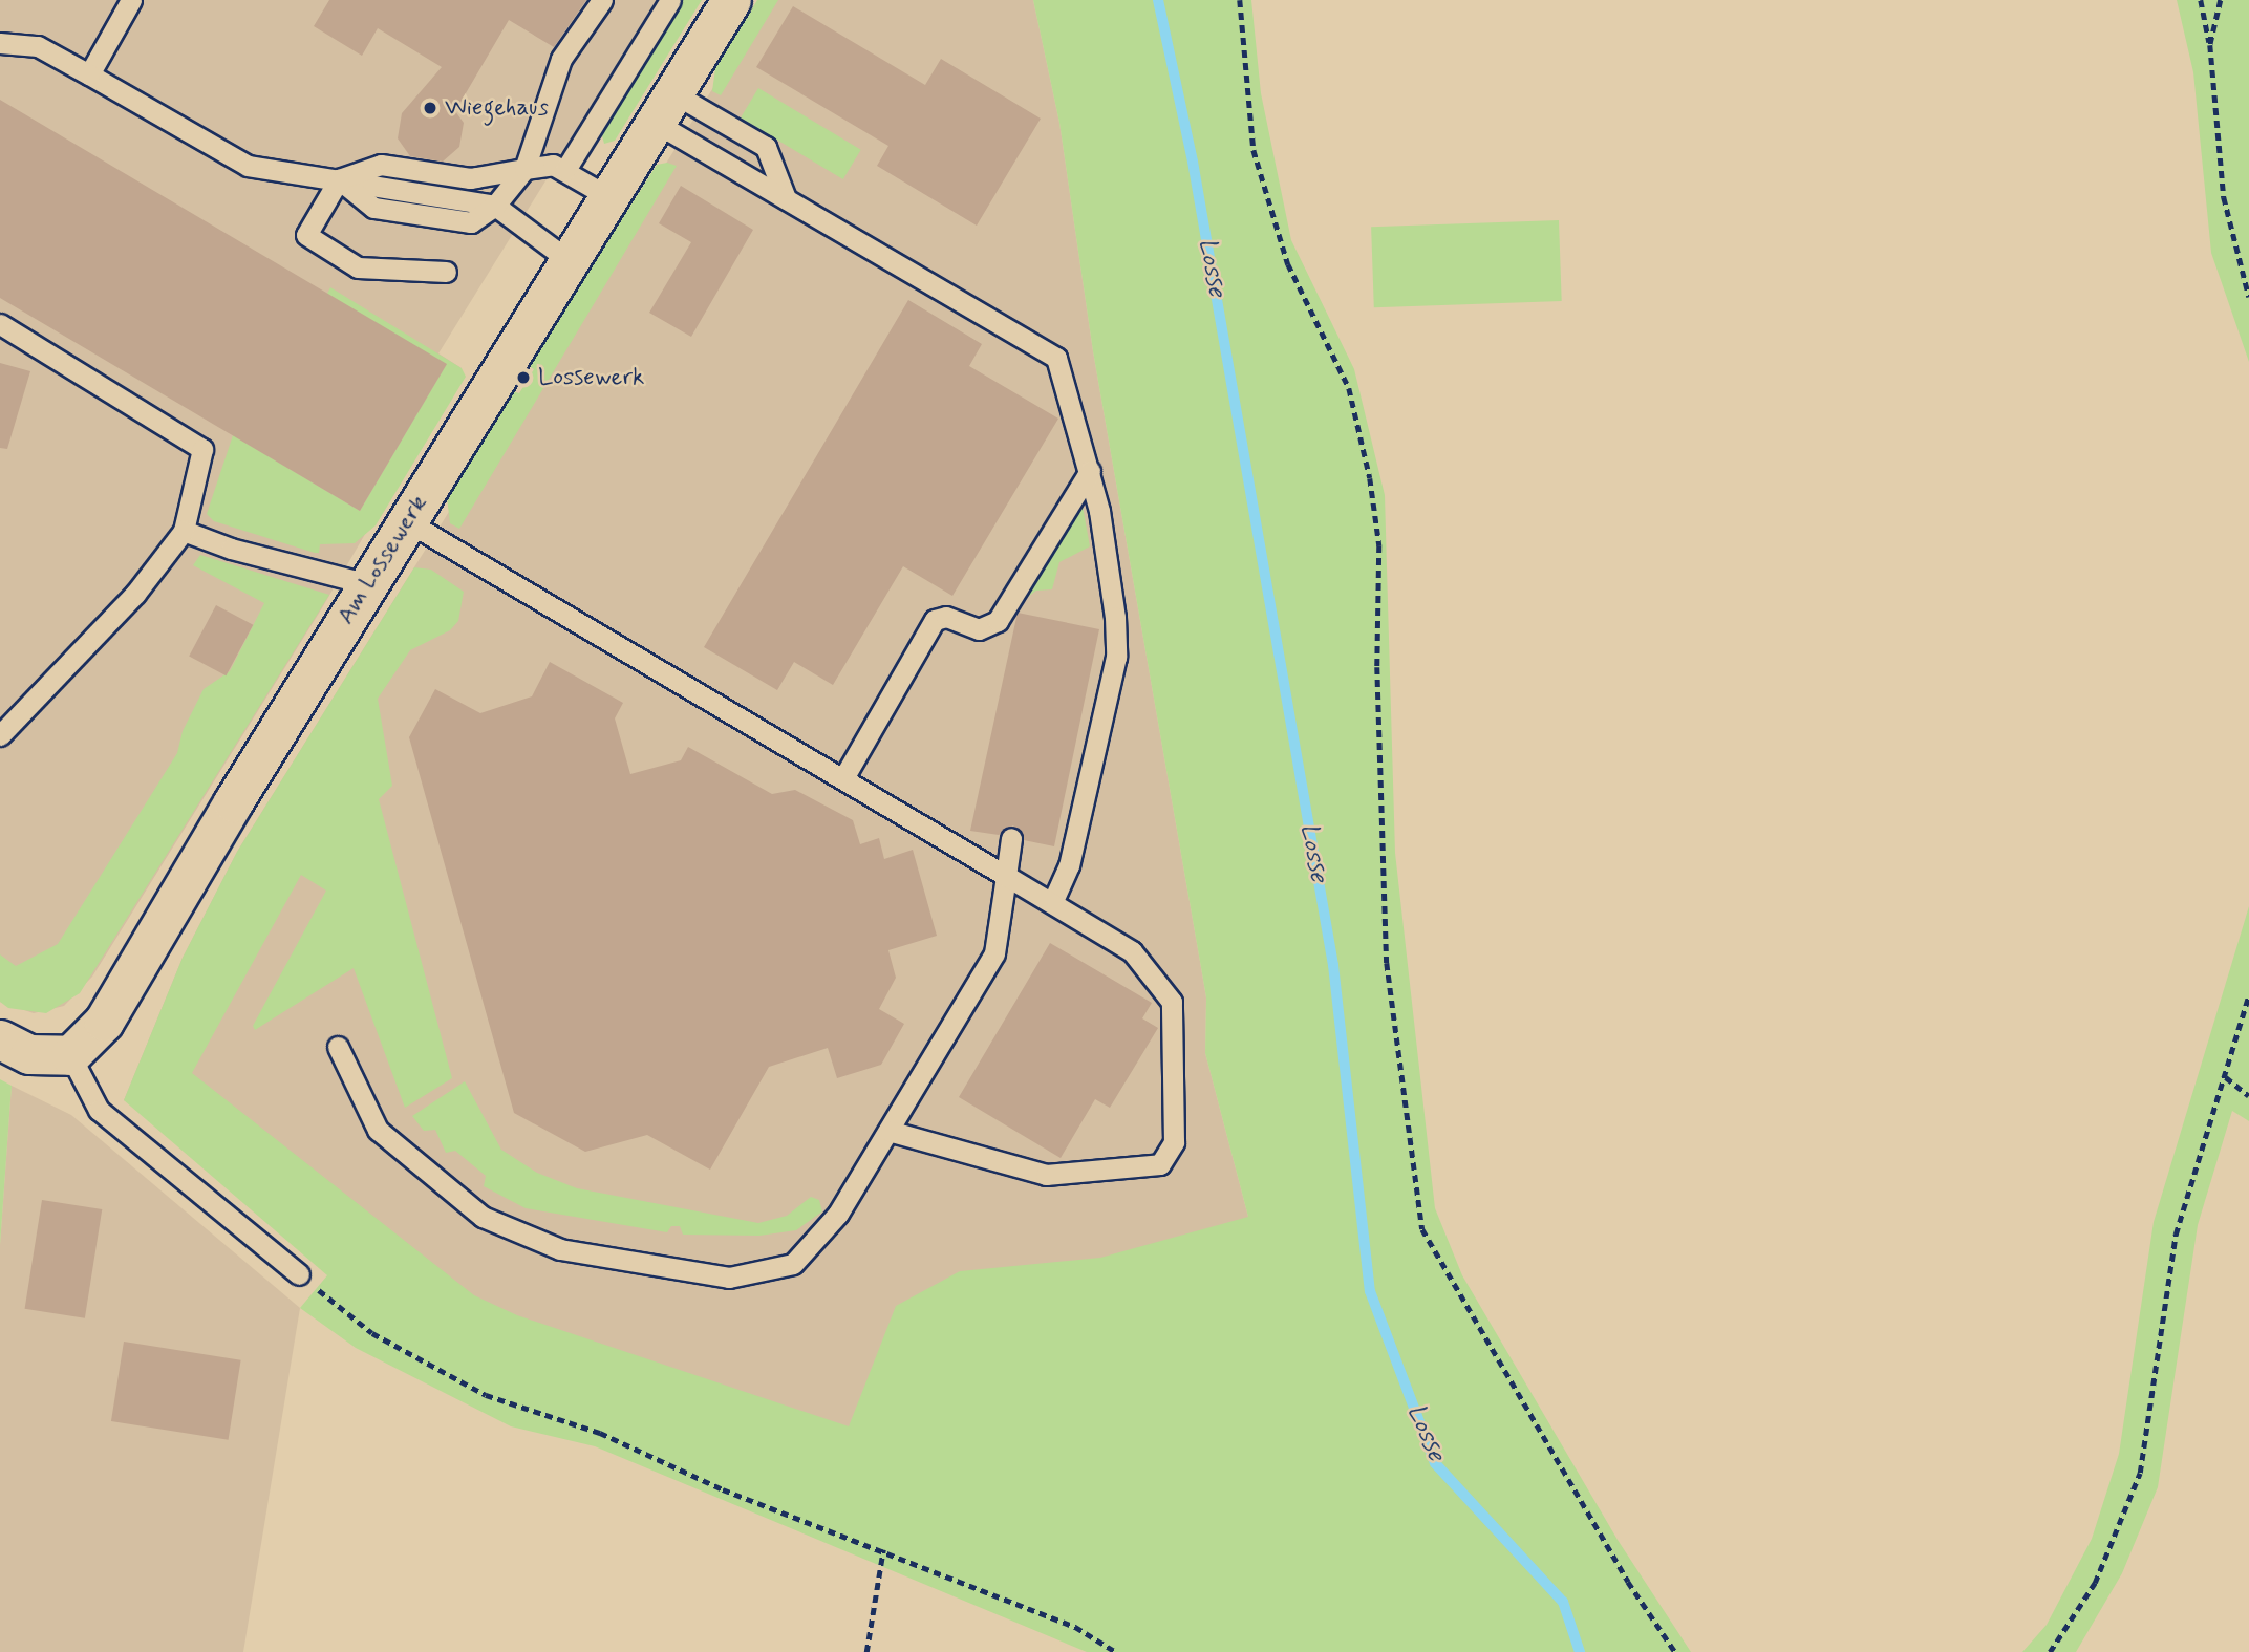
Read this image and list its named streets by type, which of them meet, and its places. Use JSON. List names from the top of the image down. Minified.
{"streets":{"street":["Am Lossewerk"]},"water":["Losse"],"places":["Wiegehaus","Lossewerk"]}
